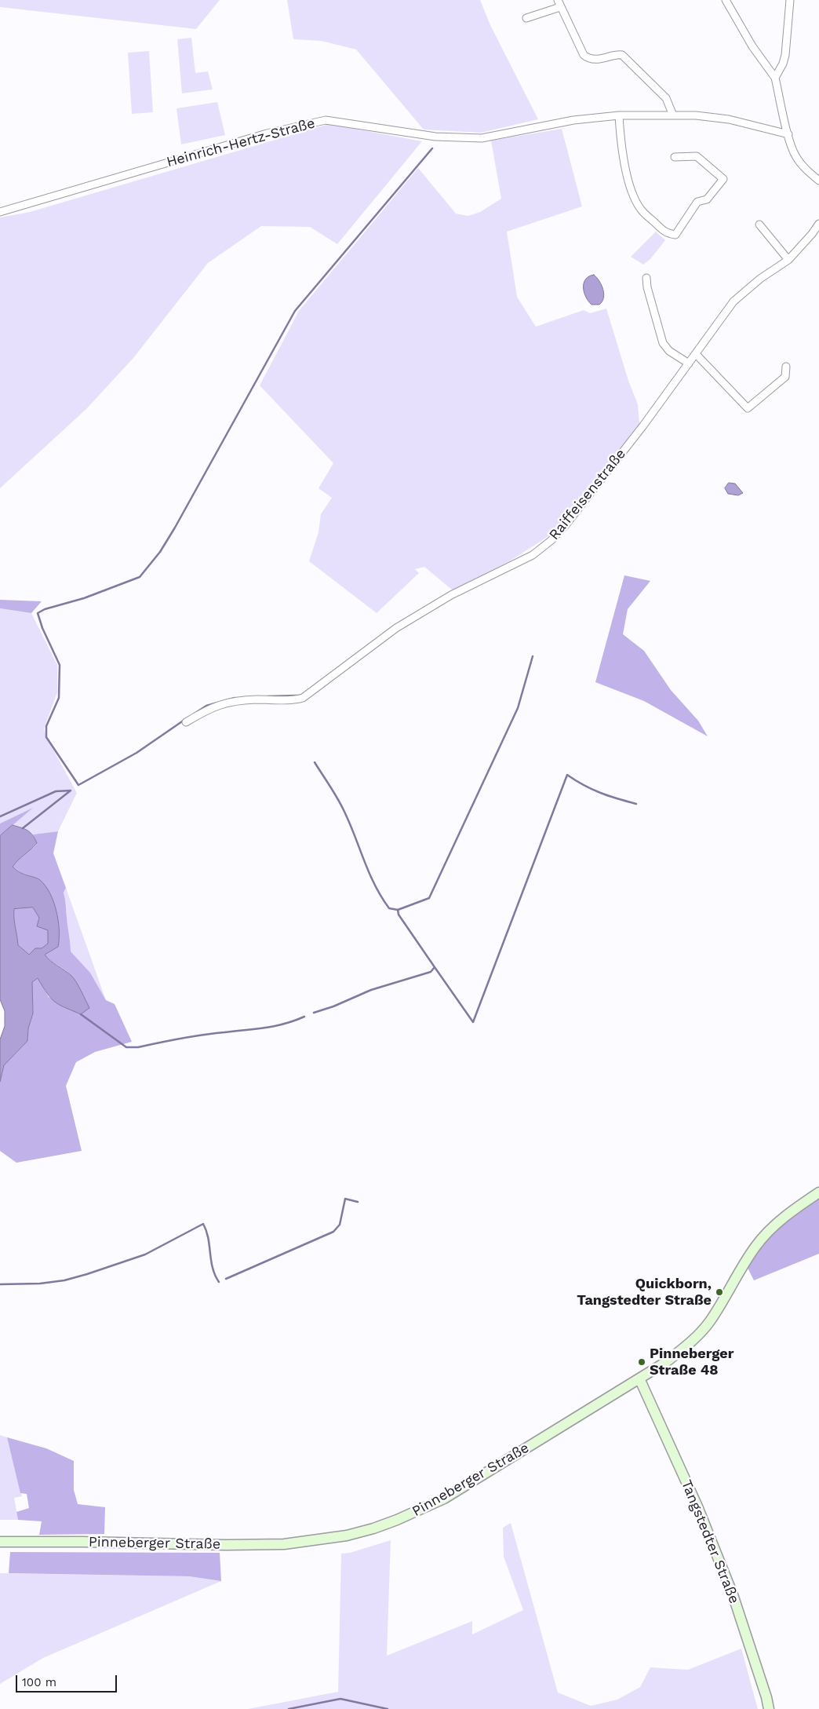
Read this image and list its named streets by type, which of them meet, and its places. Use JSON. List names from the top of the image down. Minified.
{"streets":{"main road":["Pinneberger Straße","Tangstedter Straße"],"street":["Heinrich-Hertz-Straße","Raiffeisenstraße"]},"crossings":[["Pinneberger Straße","Tangstedter Straße"]],"places":["Quickborn, Tangstedter Straße","Pinneberger Straße 48"],"scale_bar":"100 m"}
